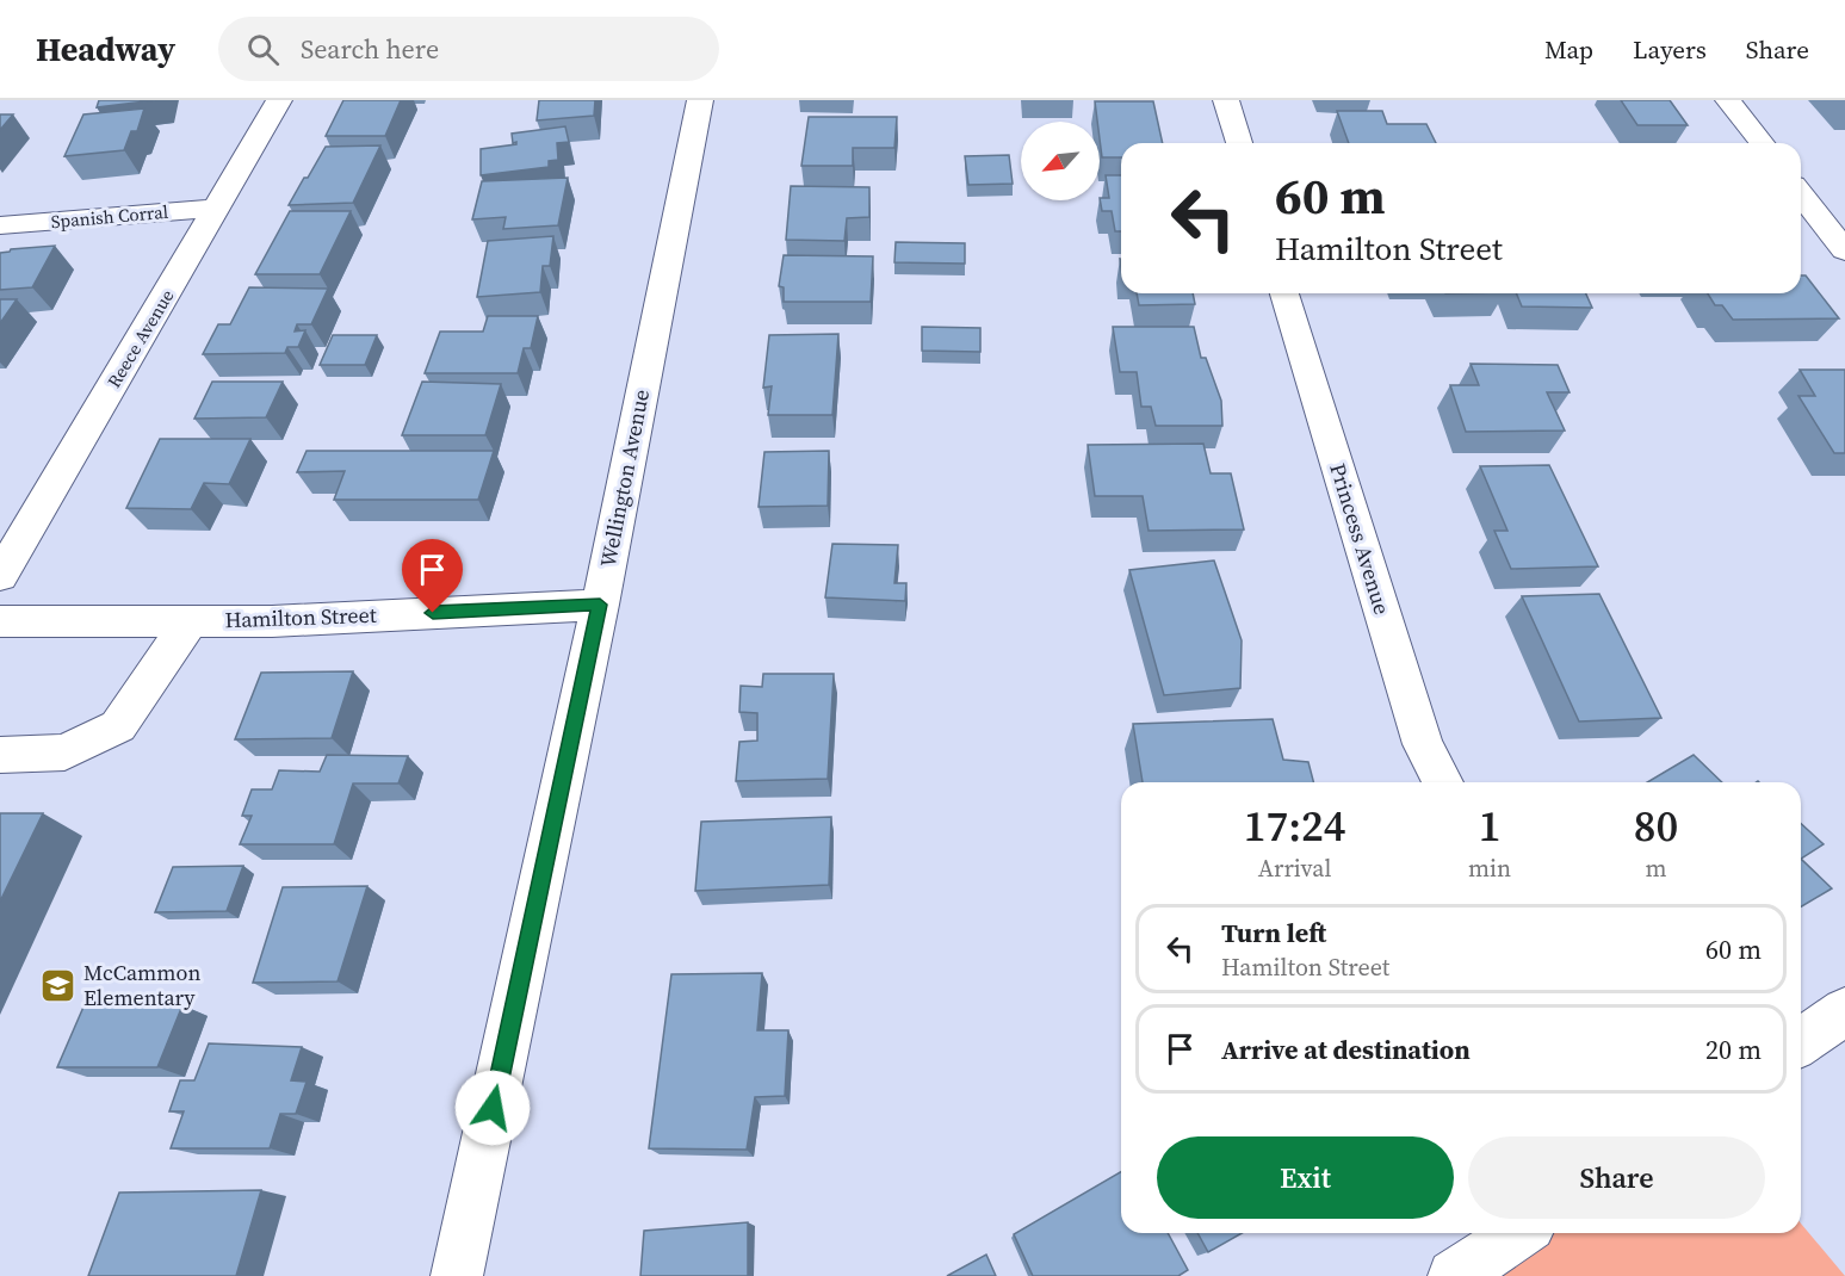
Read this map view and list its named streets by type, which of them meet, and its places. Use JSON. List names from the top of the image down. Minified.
{"streets":{"street":["Spanish Corral","Reece Avenue","Wellington Avenue","Princess Avenue","Hamilton Street"]},"crossings":[["Spanish Corral","Reece Avenue"],["Wellington Avenue","Hamilton Street"]],"places":{"school or university":["McCammon Elementary"]},"north":"bottom left","page":{"header":"Headway","search":"Search here","nav":["Map","Layers","Share"],"turn":["60 m","Hamilton Street"],"eta":["17:24","Arrival","1","min","80","m"],"list":[{"name":"Turn left","note":"Hamilton Street","value":"60 m"},{"name":"Arrive at destination","value":"20 m"}],"buttons":["Exit","Share"]}}
